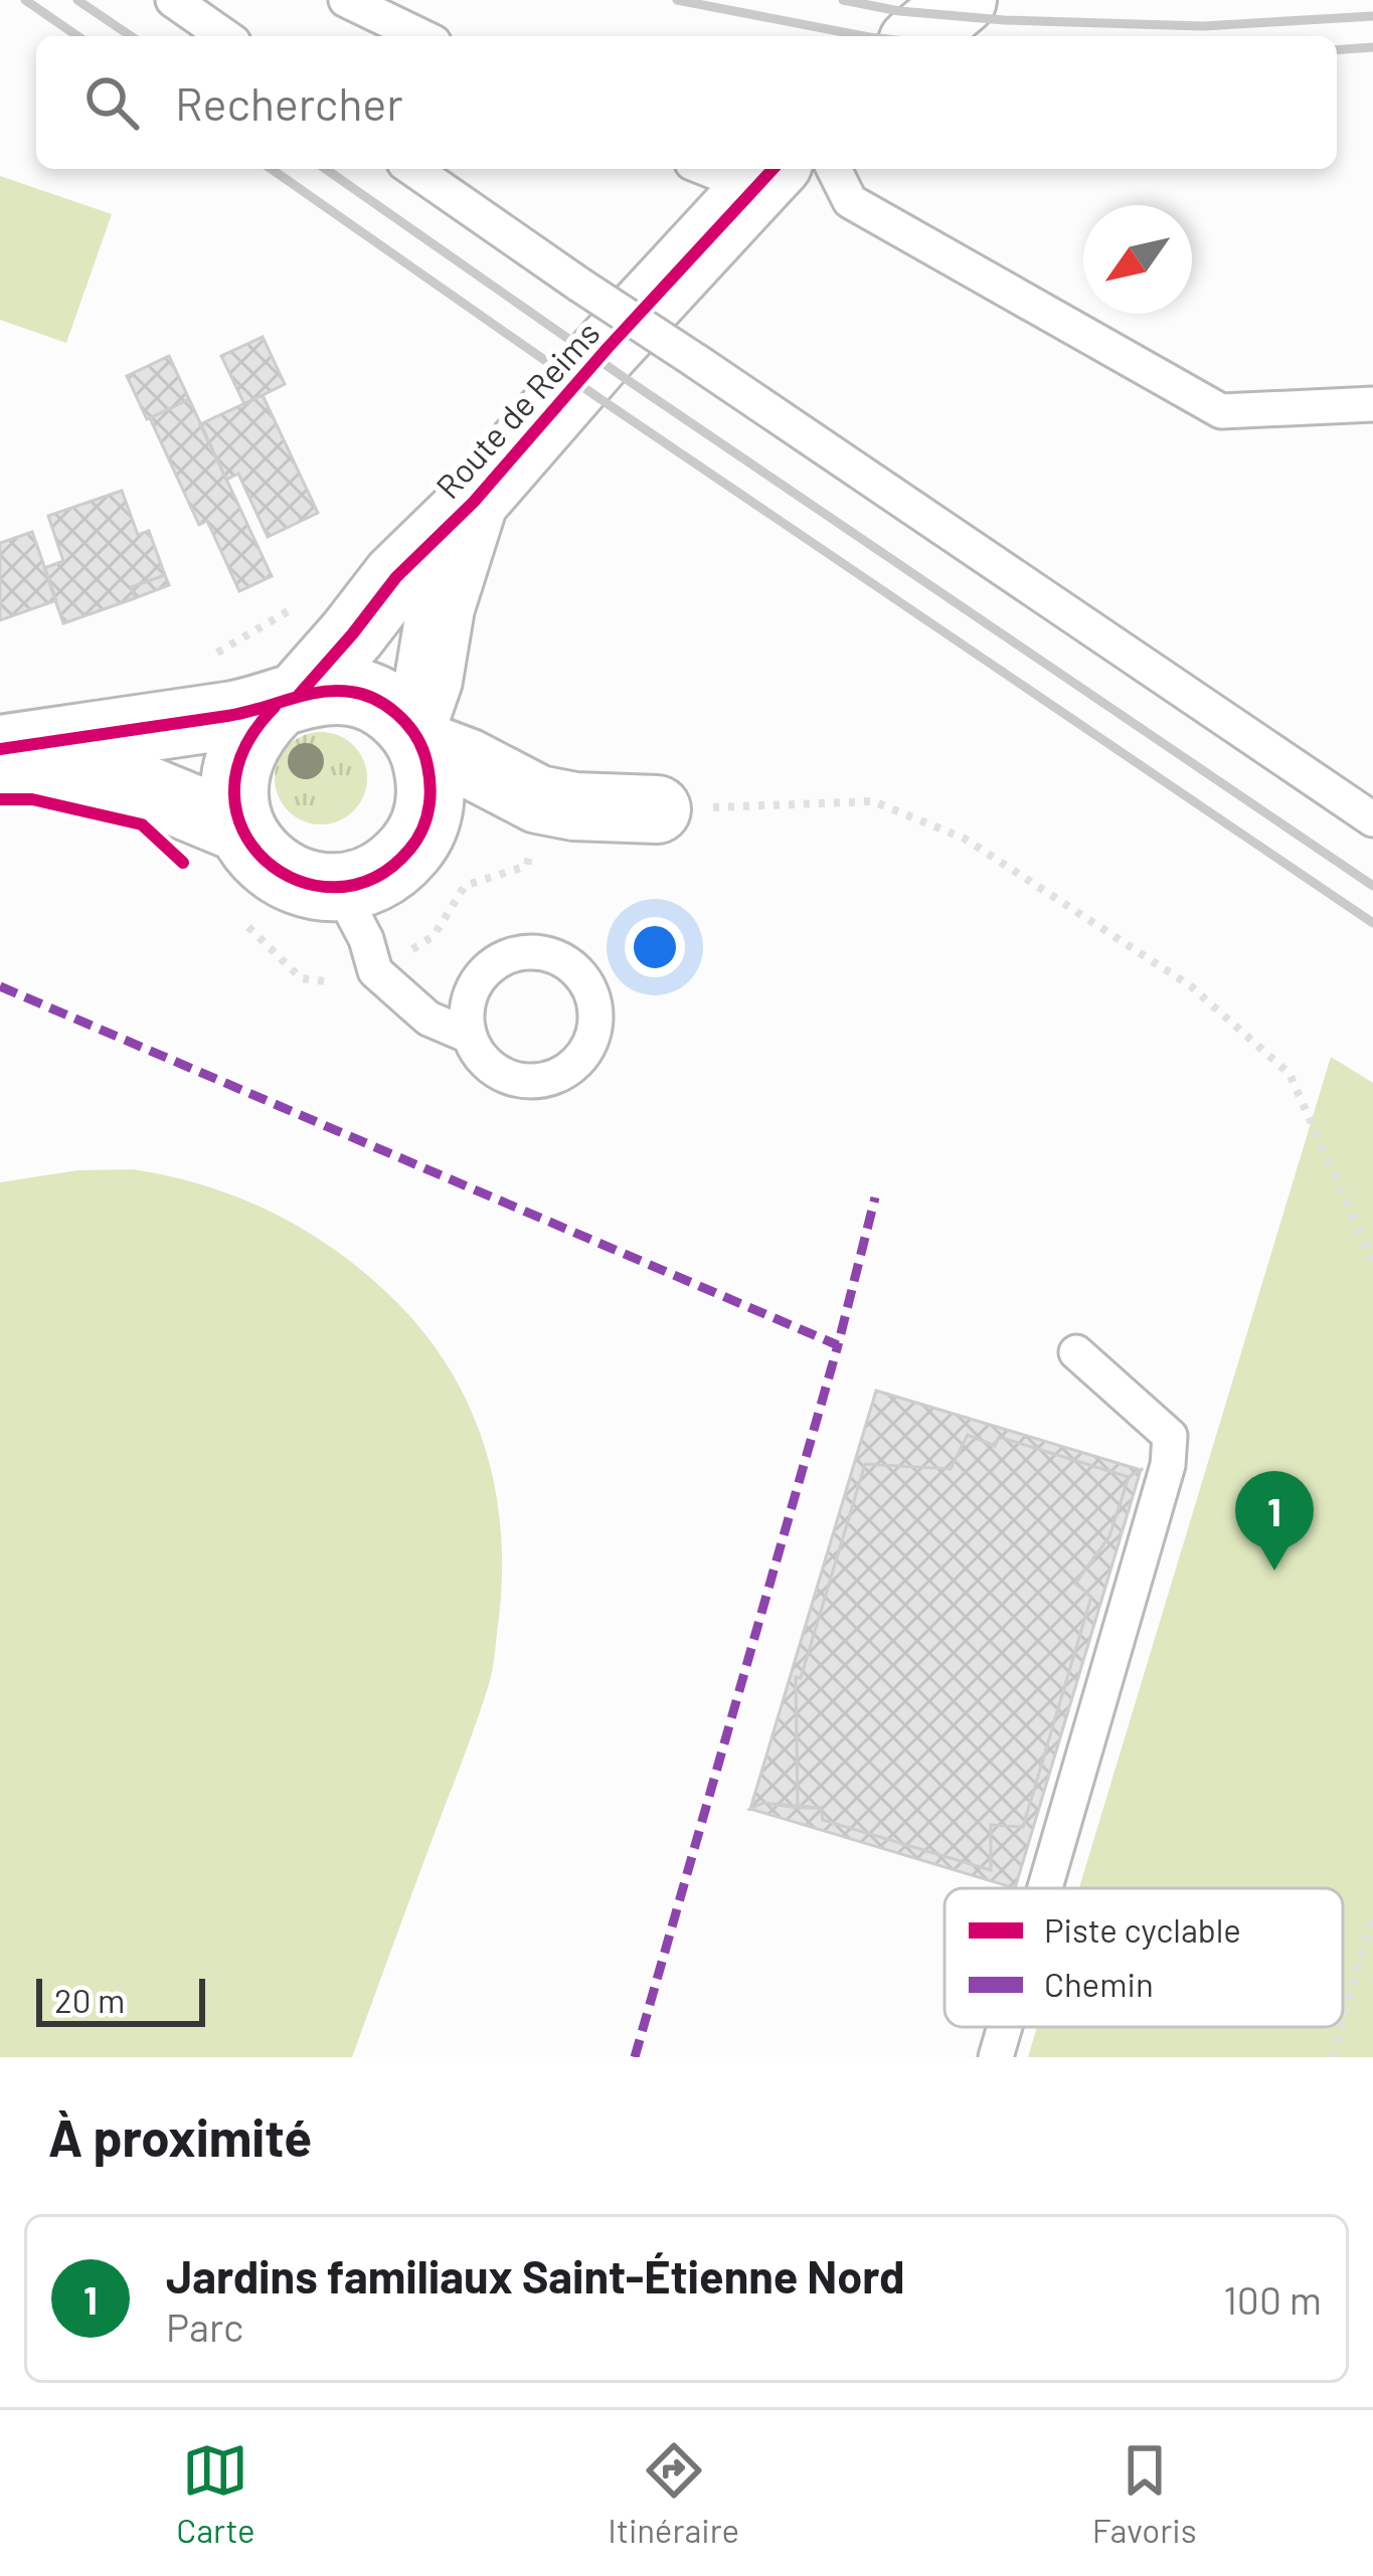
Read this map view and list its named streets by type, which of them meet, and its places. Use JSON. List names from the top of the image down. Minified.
{"streets":{"street":["Route de Reims"]},"legend":["Piste cyclable","Chemin"],"scale_bar":"20 m","north":"bottom left","page":{"search":"Rechercher","pins":"1","scale":"20 m","heading":"À proximité","list":[{"mark":"1","name":"Jardins familiaux Saint-Étienne Nord","note":"Parc","value":"100 m"}],"nav":["Carte","Itinéraire","Favoris"]}}
